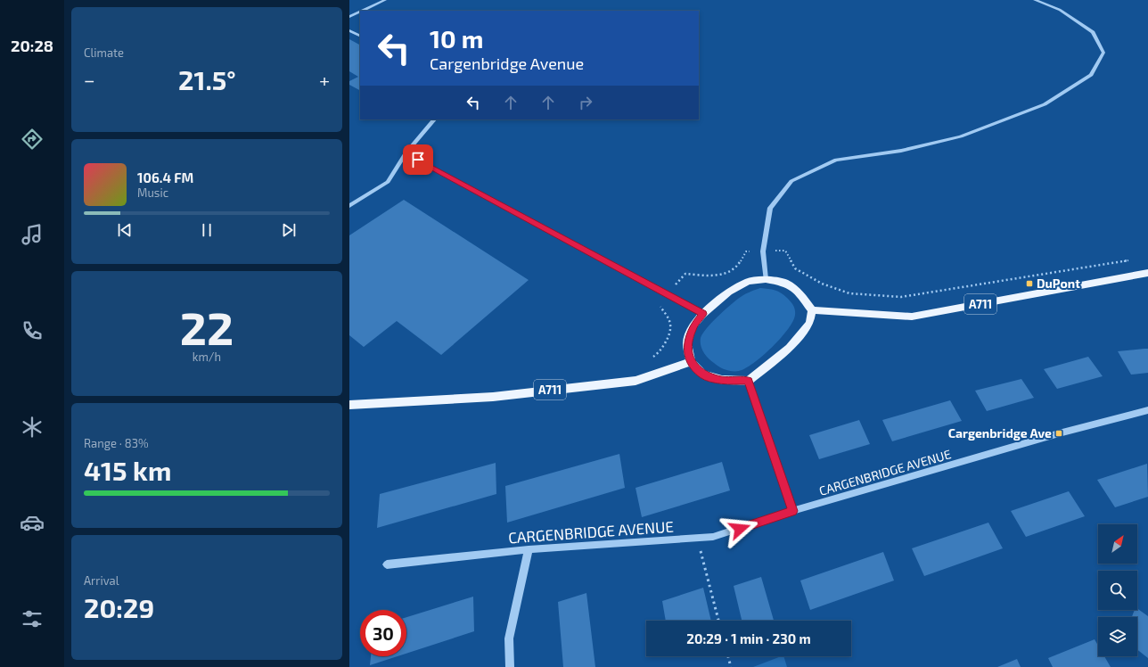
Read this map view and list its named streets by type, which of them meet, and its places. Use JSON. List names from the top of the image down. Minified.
{"streets":{"main road":["A711"],"street":["CARGENBRIDGE AVENUE"]},"places":{"transit":["DuPont","Cargenbridge Ave"]},"north":"top right","page":{"tabs":"20:28","tile":["Climate",["22","km/h"],["Range · 83%","415 km"],["Arrival","20:29"]],"turn":["10 m","Cargenbridge Avenue"],"heat":["−","21.5°","+"],"song":["106.4 FM","Music"],"limit":"30","trip":"20:29 · 1 min · 230 m"}}
